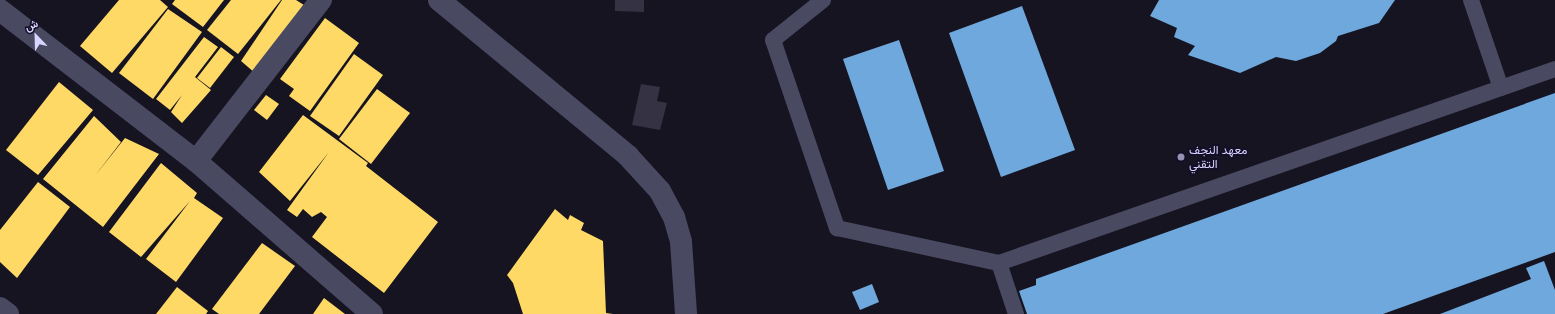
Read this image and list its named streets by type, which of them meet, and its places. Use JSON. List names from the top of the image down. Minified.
{"places":["معهد النجف التقني"],"north":"top left"}
